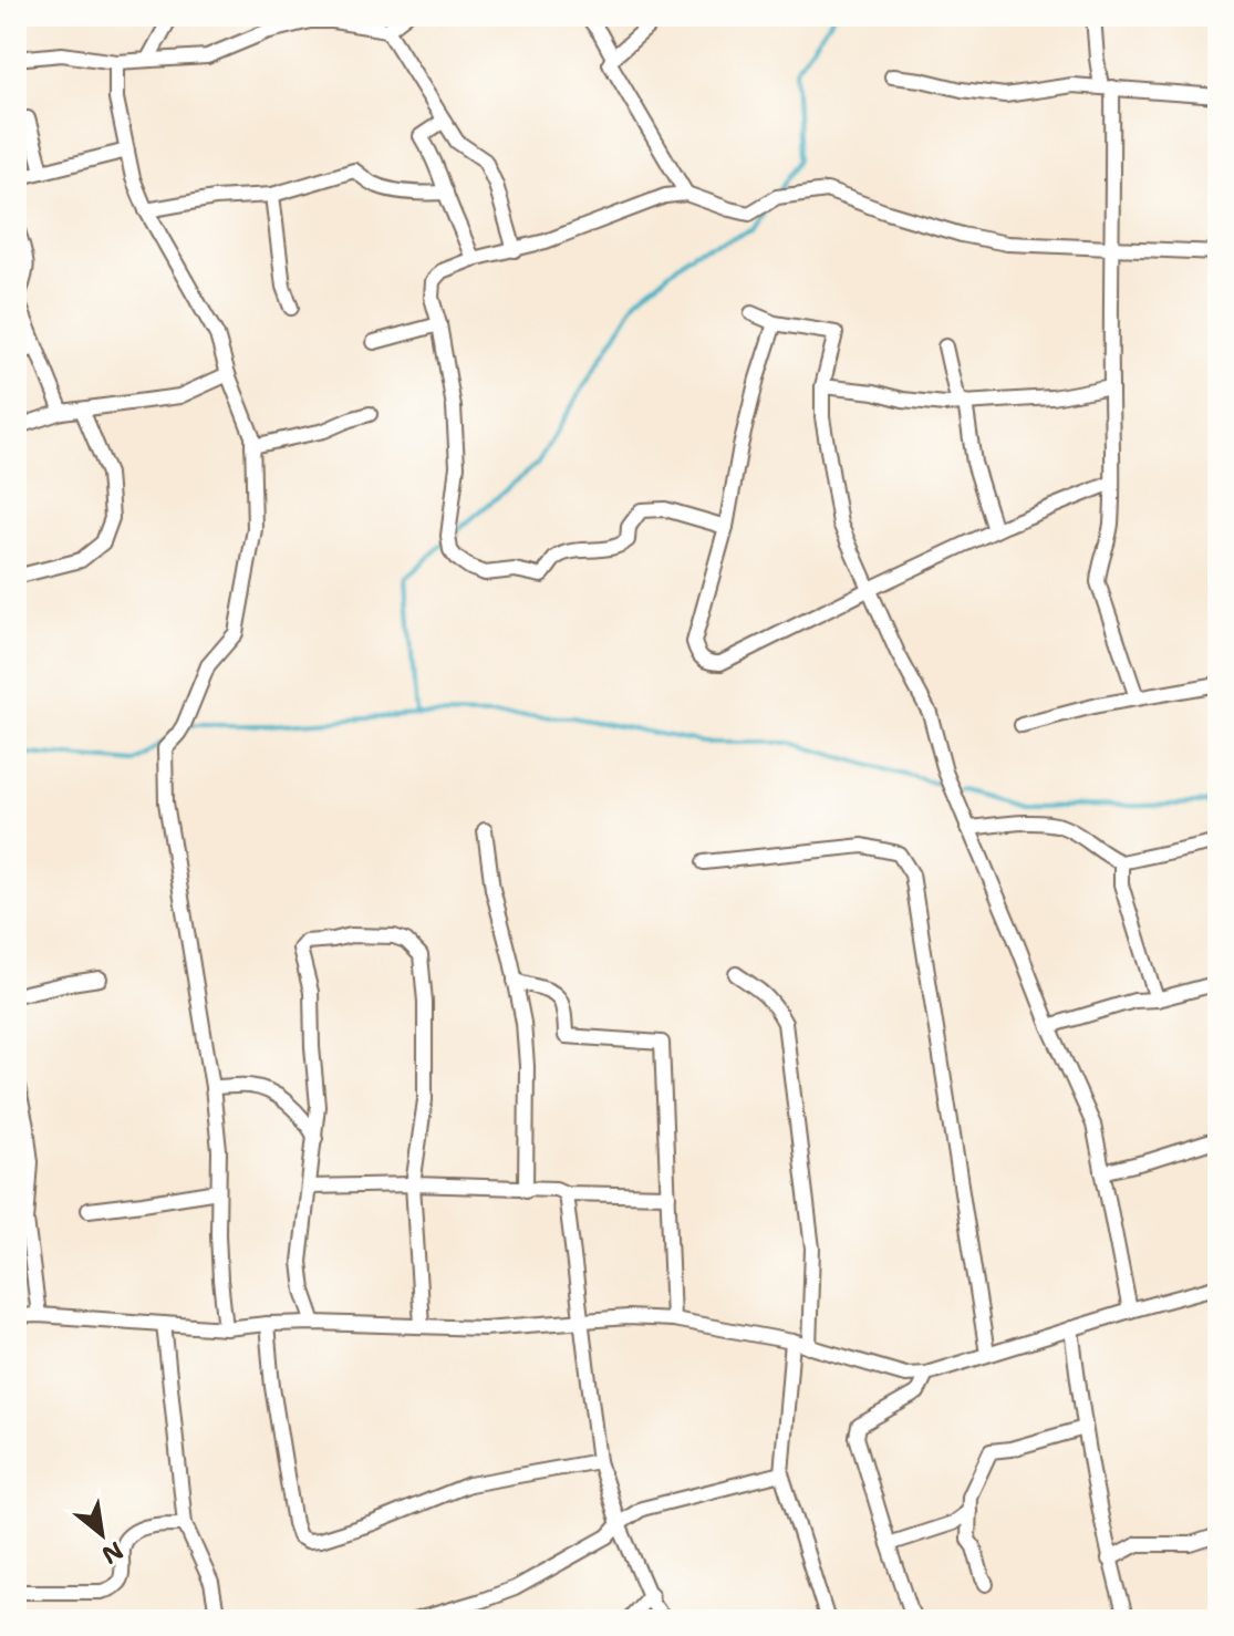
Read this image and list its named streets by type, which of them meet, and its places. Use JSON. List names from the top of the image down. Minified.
{"north":"bottom right"}
